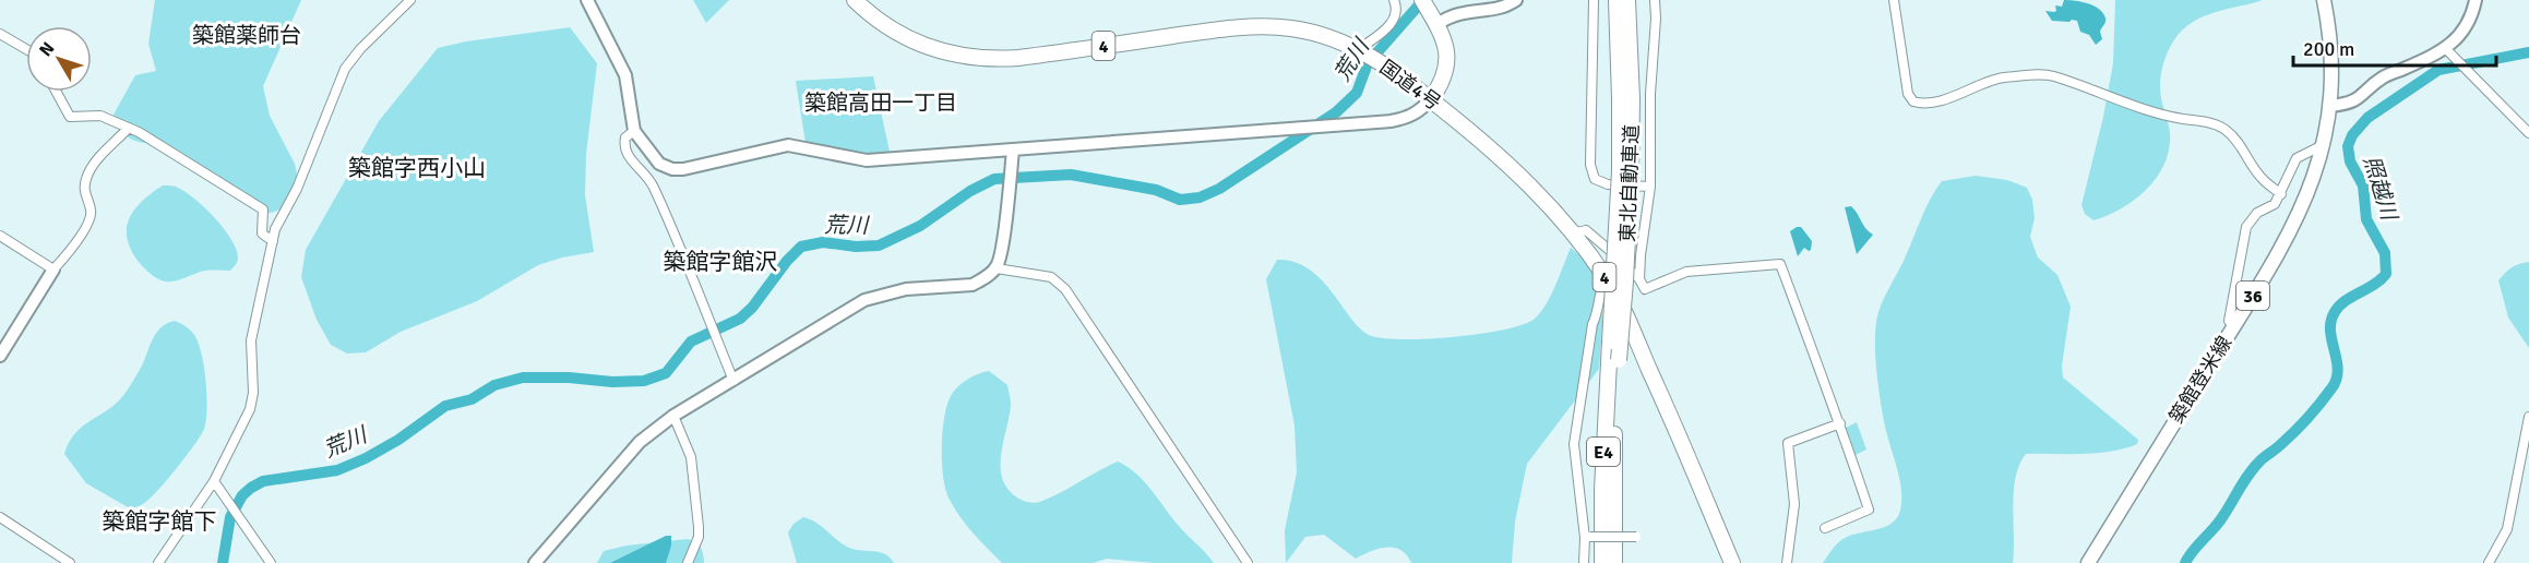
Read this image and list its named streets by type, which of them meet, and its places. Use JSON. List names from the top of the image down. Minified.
{"streets":{"highway":["4","国道4号","東北自動車道","E4"],"main road":["36","築館登米線"]},"districts":["築館薬師台","築館高田一丁目","築館字西小山","築館字館沢","築館字館下"],"water":["荒川","照越川"],"scale_bar":"200 m","north":"top left"}
